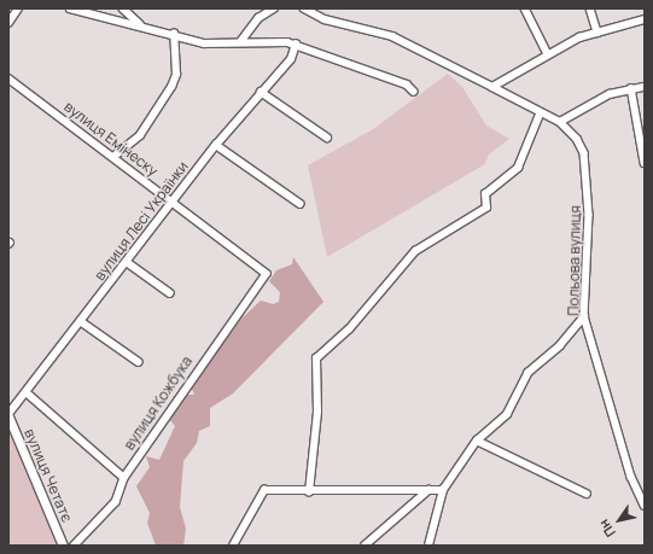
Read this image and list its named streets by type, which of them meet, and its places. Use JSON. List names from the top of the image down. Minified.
{"streets":{"street":["вулиця Емінеску","вулиця Лесі Українки","Польова вулиця","вулиця Кожбука","вулиця Четатє"]},"crossings":[["вулиця Емінеску","вулиця Лесі Українки"],["вулиця Емінеску","вулиця Кожбука"],["вулиця Лесі Українки","вулиця Четатє"]],"north":"bottom left"}
